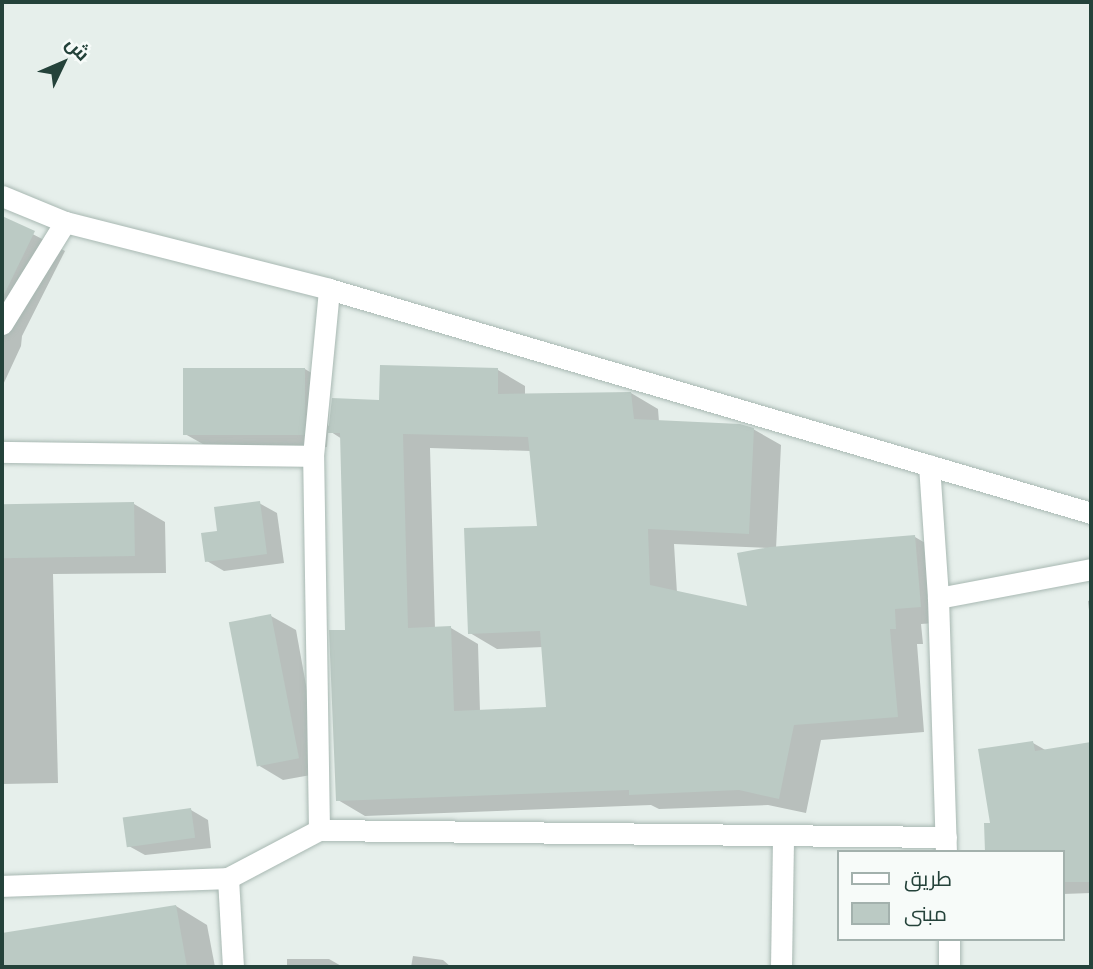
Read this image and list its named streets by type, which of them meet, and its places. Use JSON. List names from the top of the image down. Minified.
{"legend":["طريق","مبنى"],"north":"top right"}
